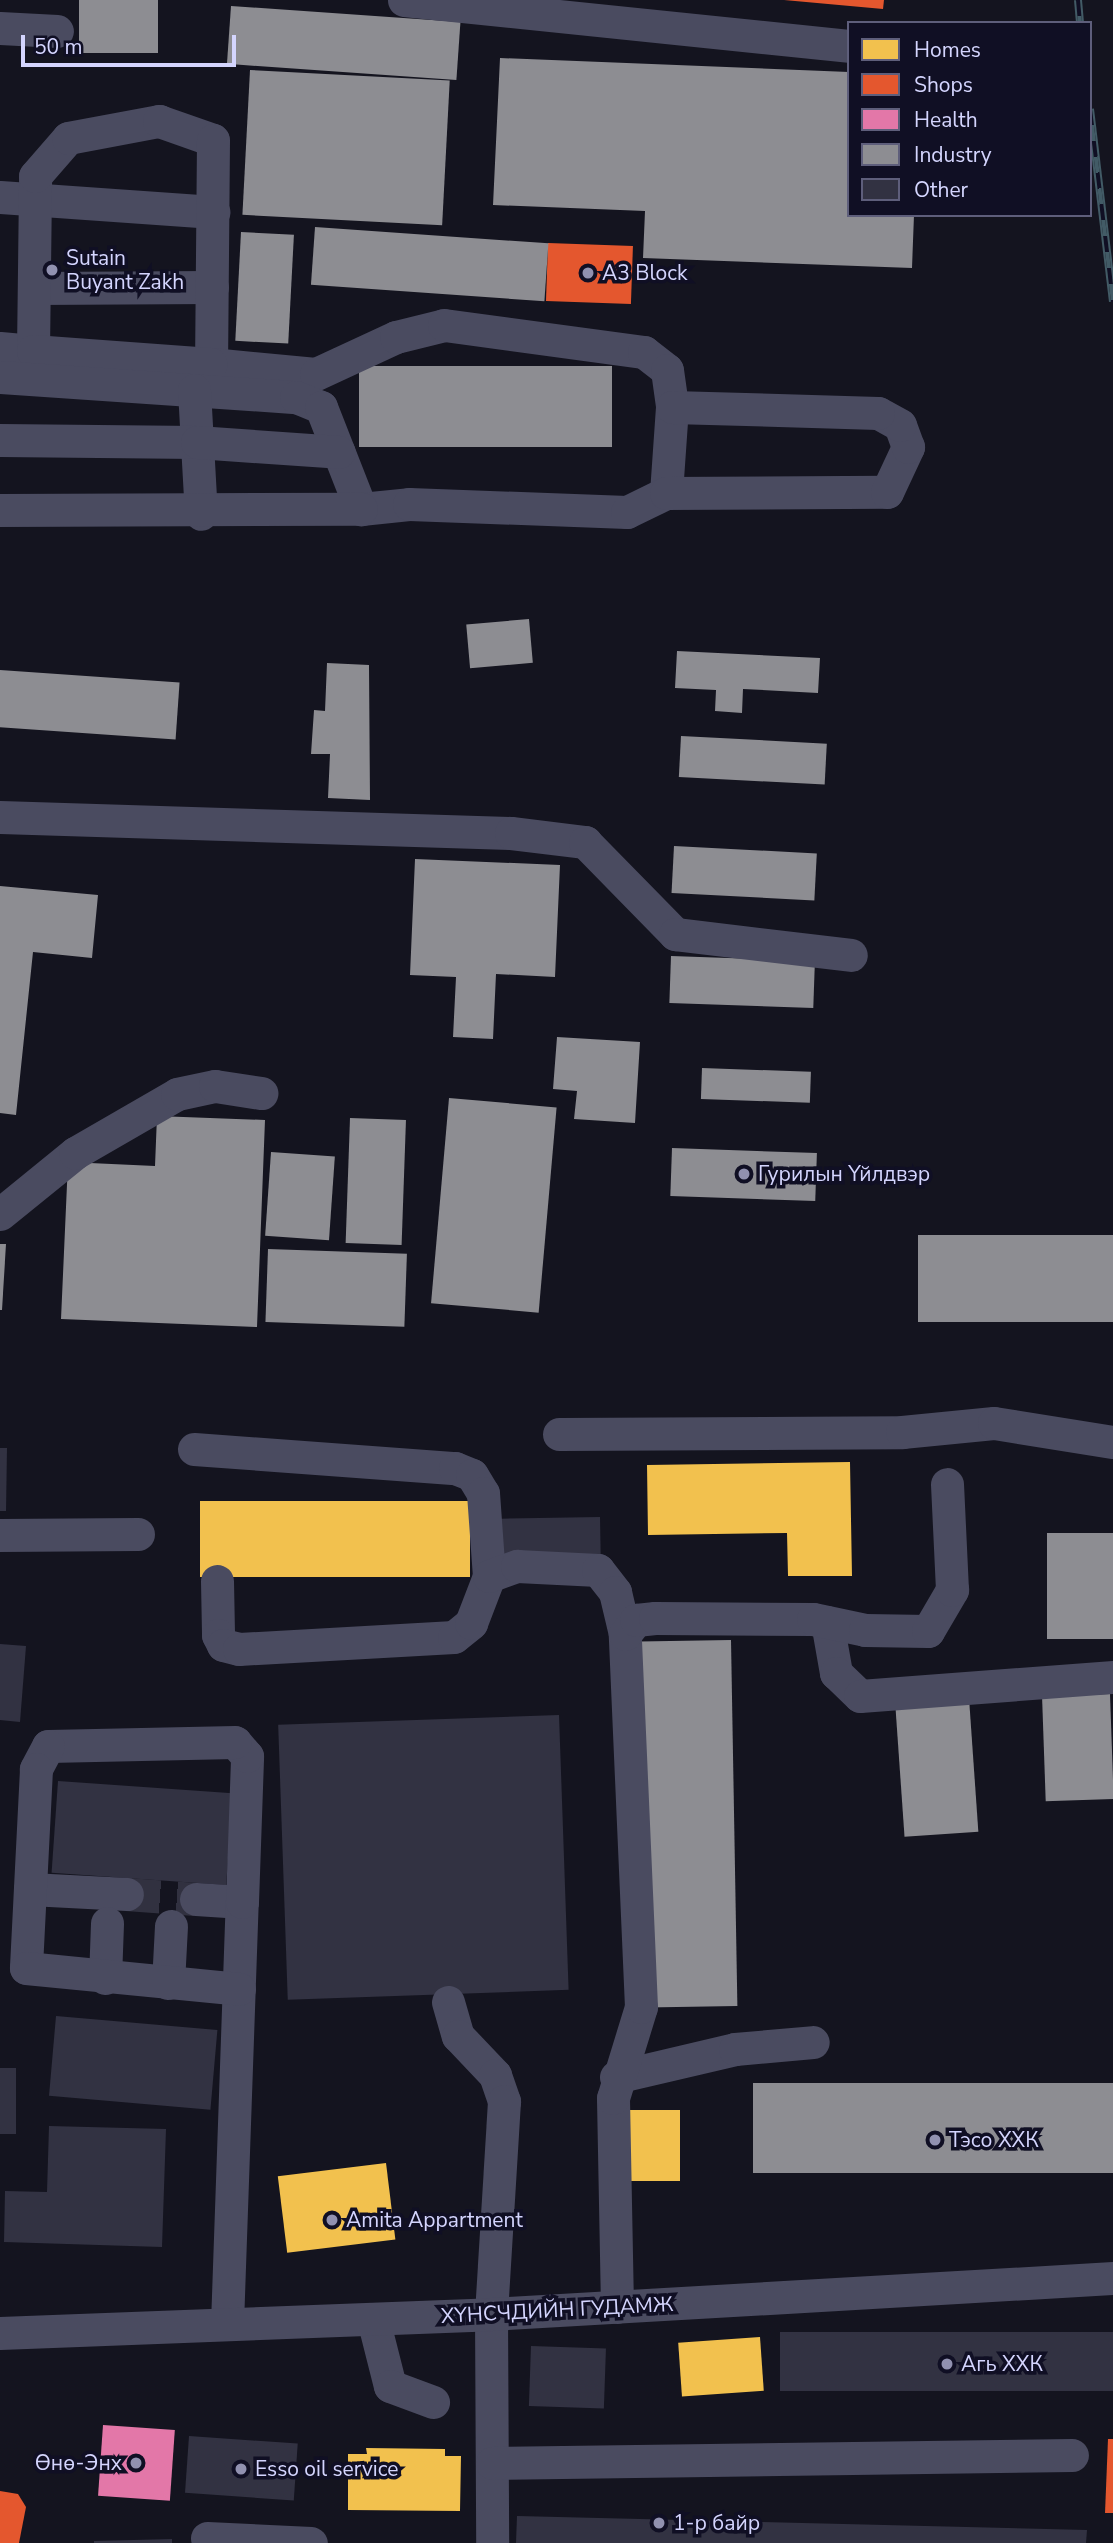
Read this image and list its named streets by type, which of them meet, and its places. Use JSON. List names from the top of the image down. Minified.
{"streets":{"street":["ХҮНСЧДИЙН ГУДАМЖ"]},"places":["Sutain Buyant Zakh","A3 Block","Гурилын Үйлдвэр","Тэсо ХХК","Amita Appartment","Агь ХХК","Өнө-Энх","Esso oil service","1-р байр"],"legend":["Homes","Shops","Health","Industry","Other"],"scale_bar":"50 m"}
